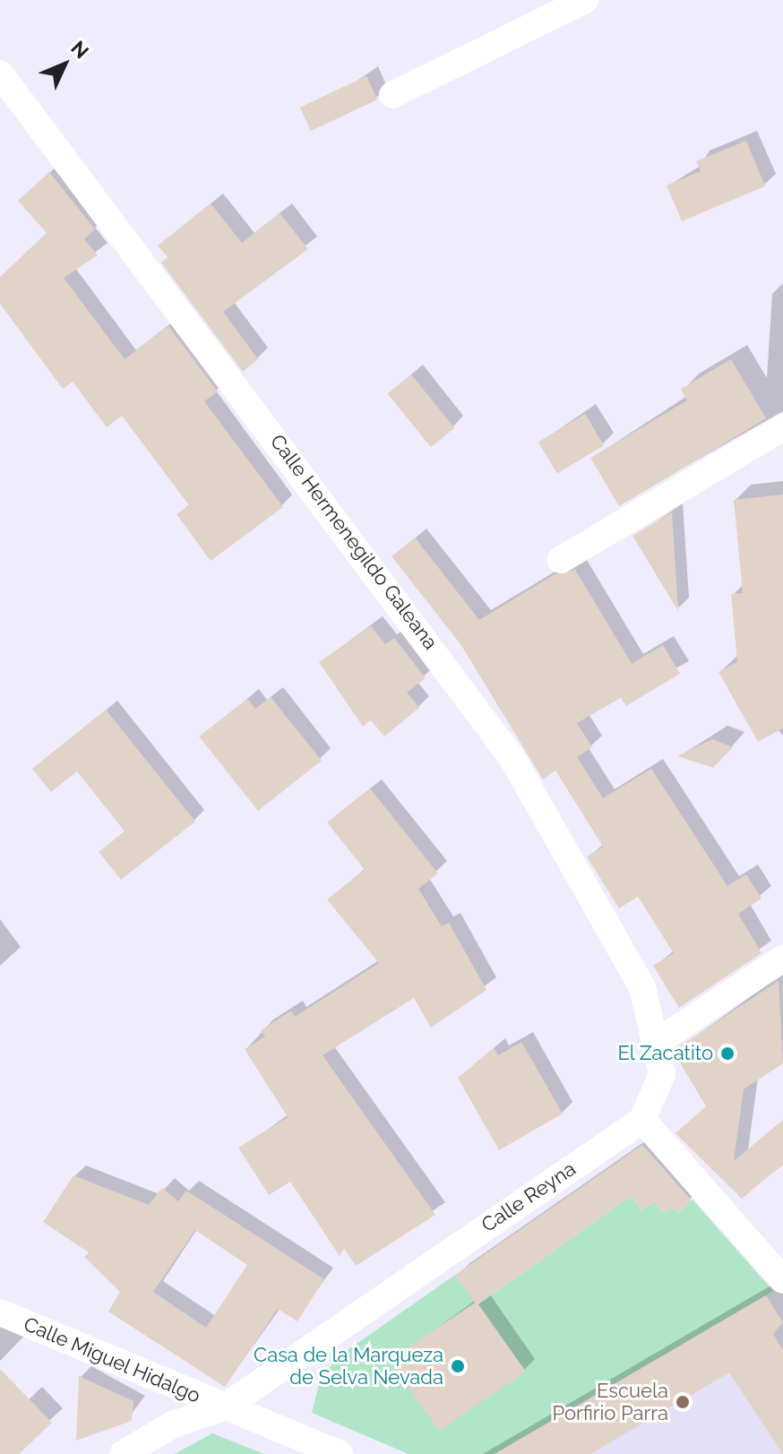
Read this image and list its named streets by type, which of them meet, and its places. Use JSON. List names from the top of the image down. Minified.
{"streets":{"street":["Calle Hermenegildo Galeana","Calle Reyna","Calle Miguel Hidalgo"]},"crossings":[["Calle Hermenegildo Galeana","Calle Reyna"],["Calle Reyna","Calle Miguel Hidalgo"]],"places":["El Zacatito","Casa de la Marqueza de Selva Nevada","Escuela Porfirio Parra"],"north":"top right"}
